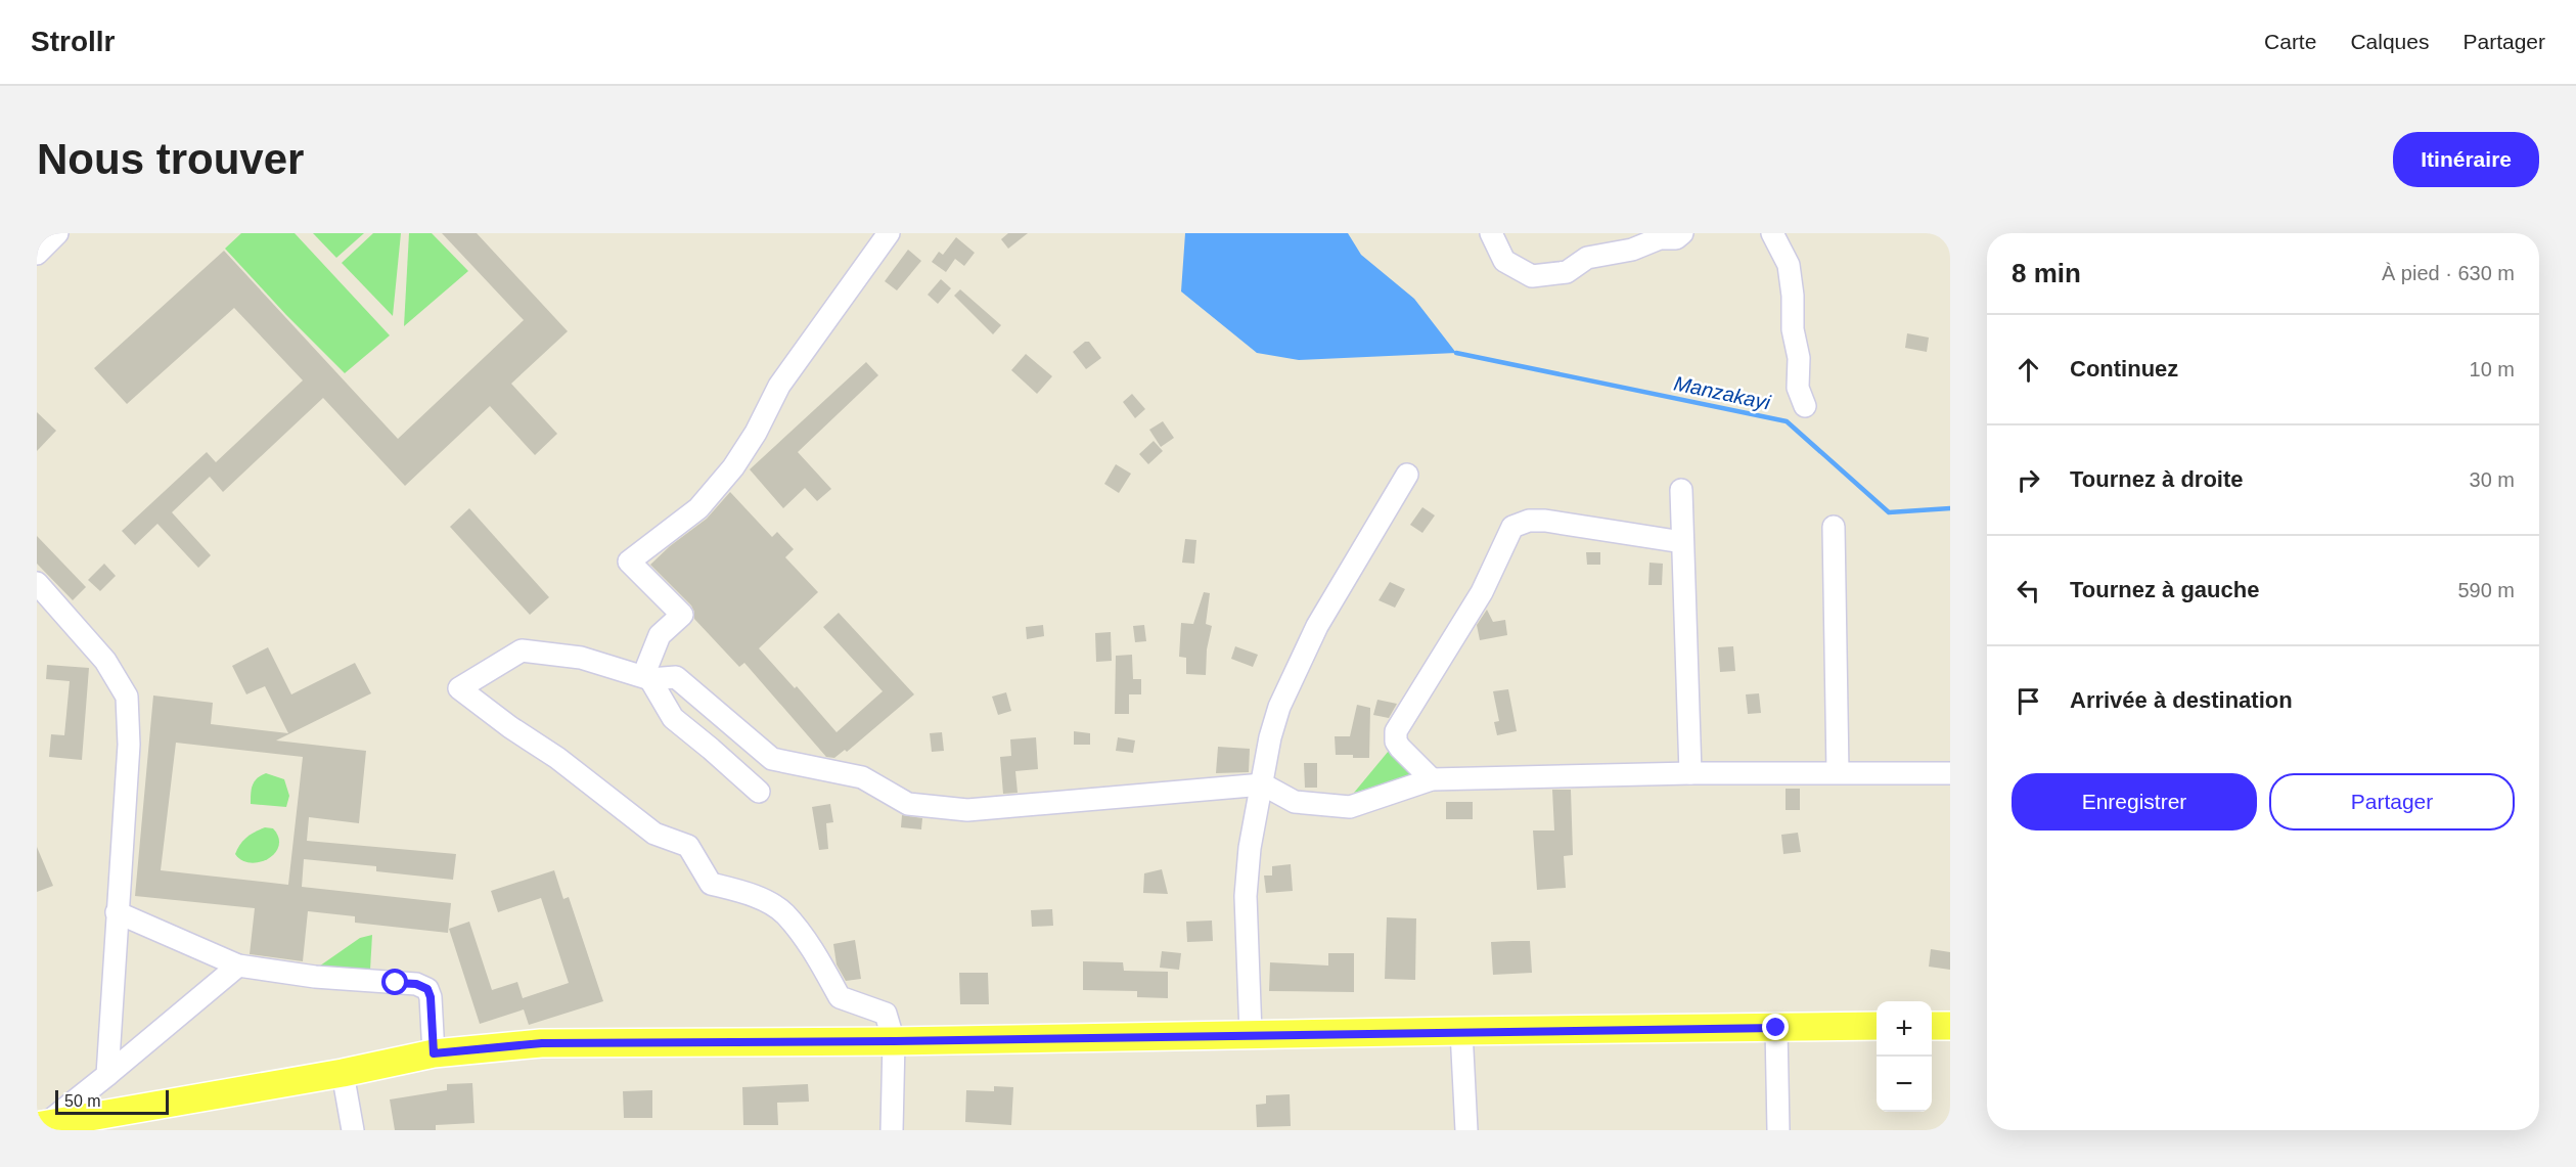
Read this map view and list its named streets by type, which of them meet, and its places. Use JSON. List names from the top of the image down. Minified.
{"water":["Manzakayi"],"scale_bar":"50 m","page":{"header":"Strollr","nav":["Carte","Calques","Partager"],"buttons":["Itinéraire",["Enregistrer","Partager"]],"title":"Nous trouver","heading":["8 min","À pied · 630 m"],"list":[["Continuez","10 m"],["Tournez à droite","30 m"],["Tournez à gauche","590 m"],"Arrivée à destination"],"map_buttons":["+","−"],"scale":"50 m"}}
